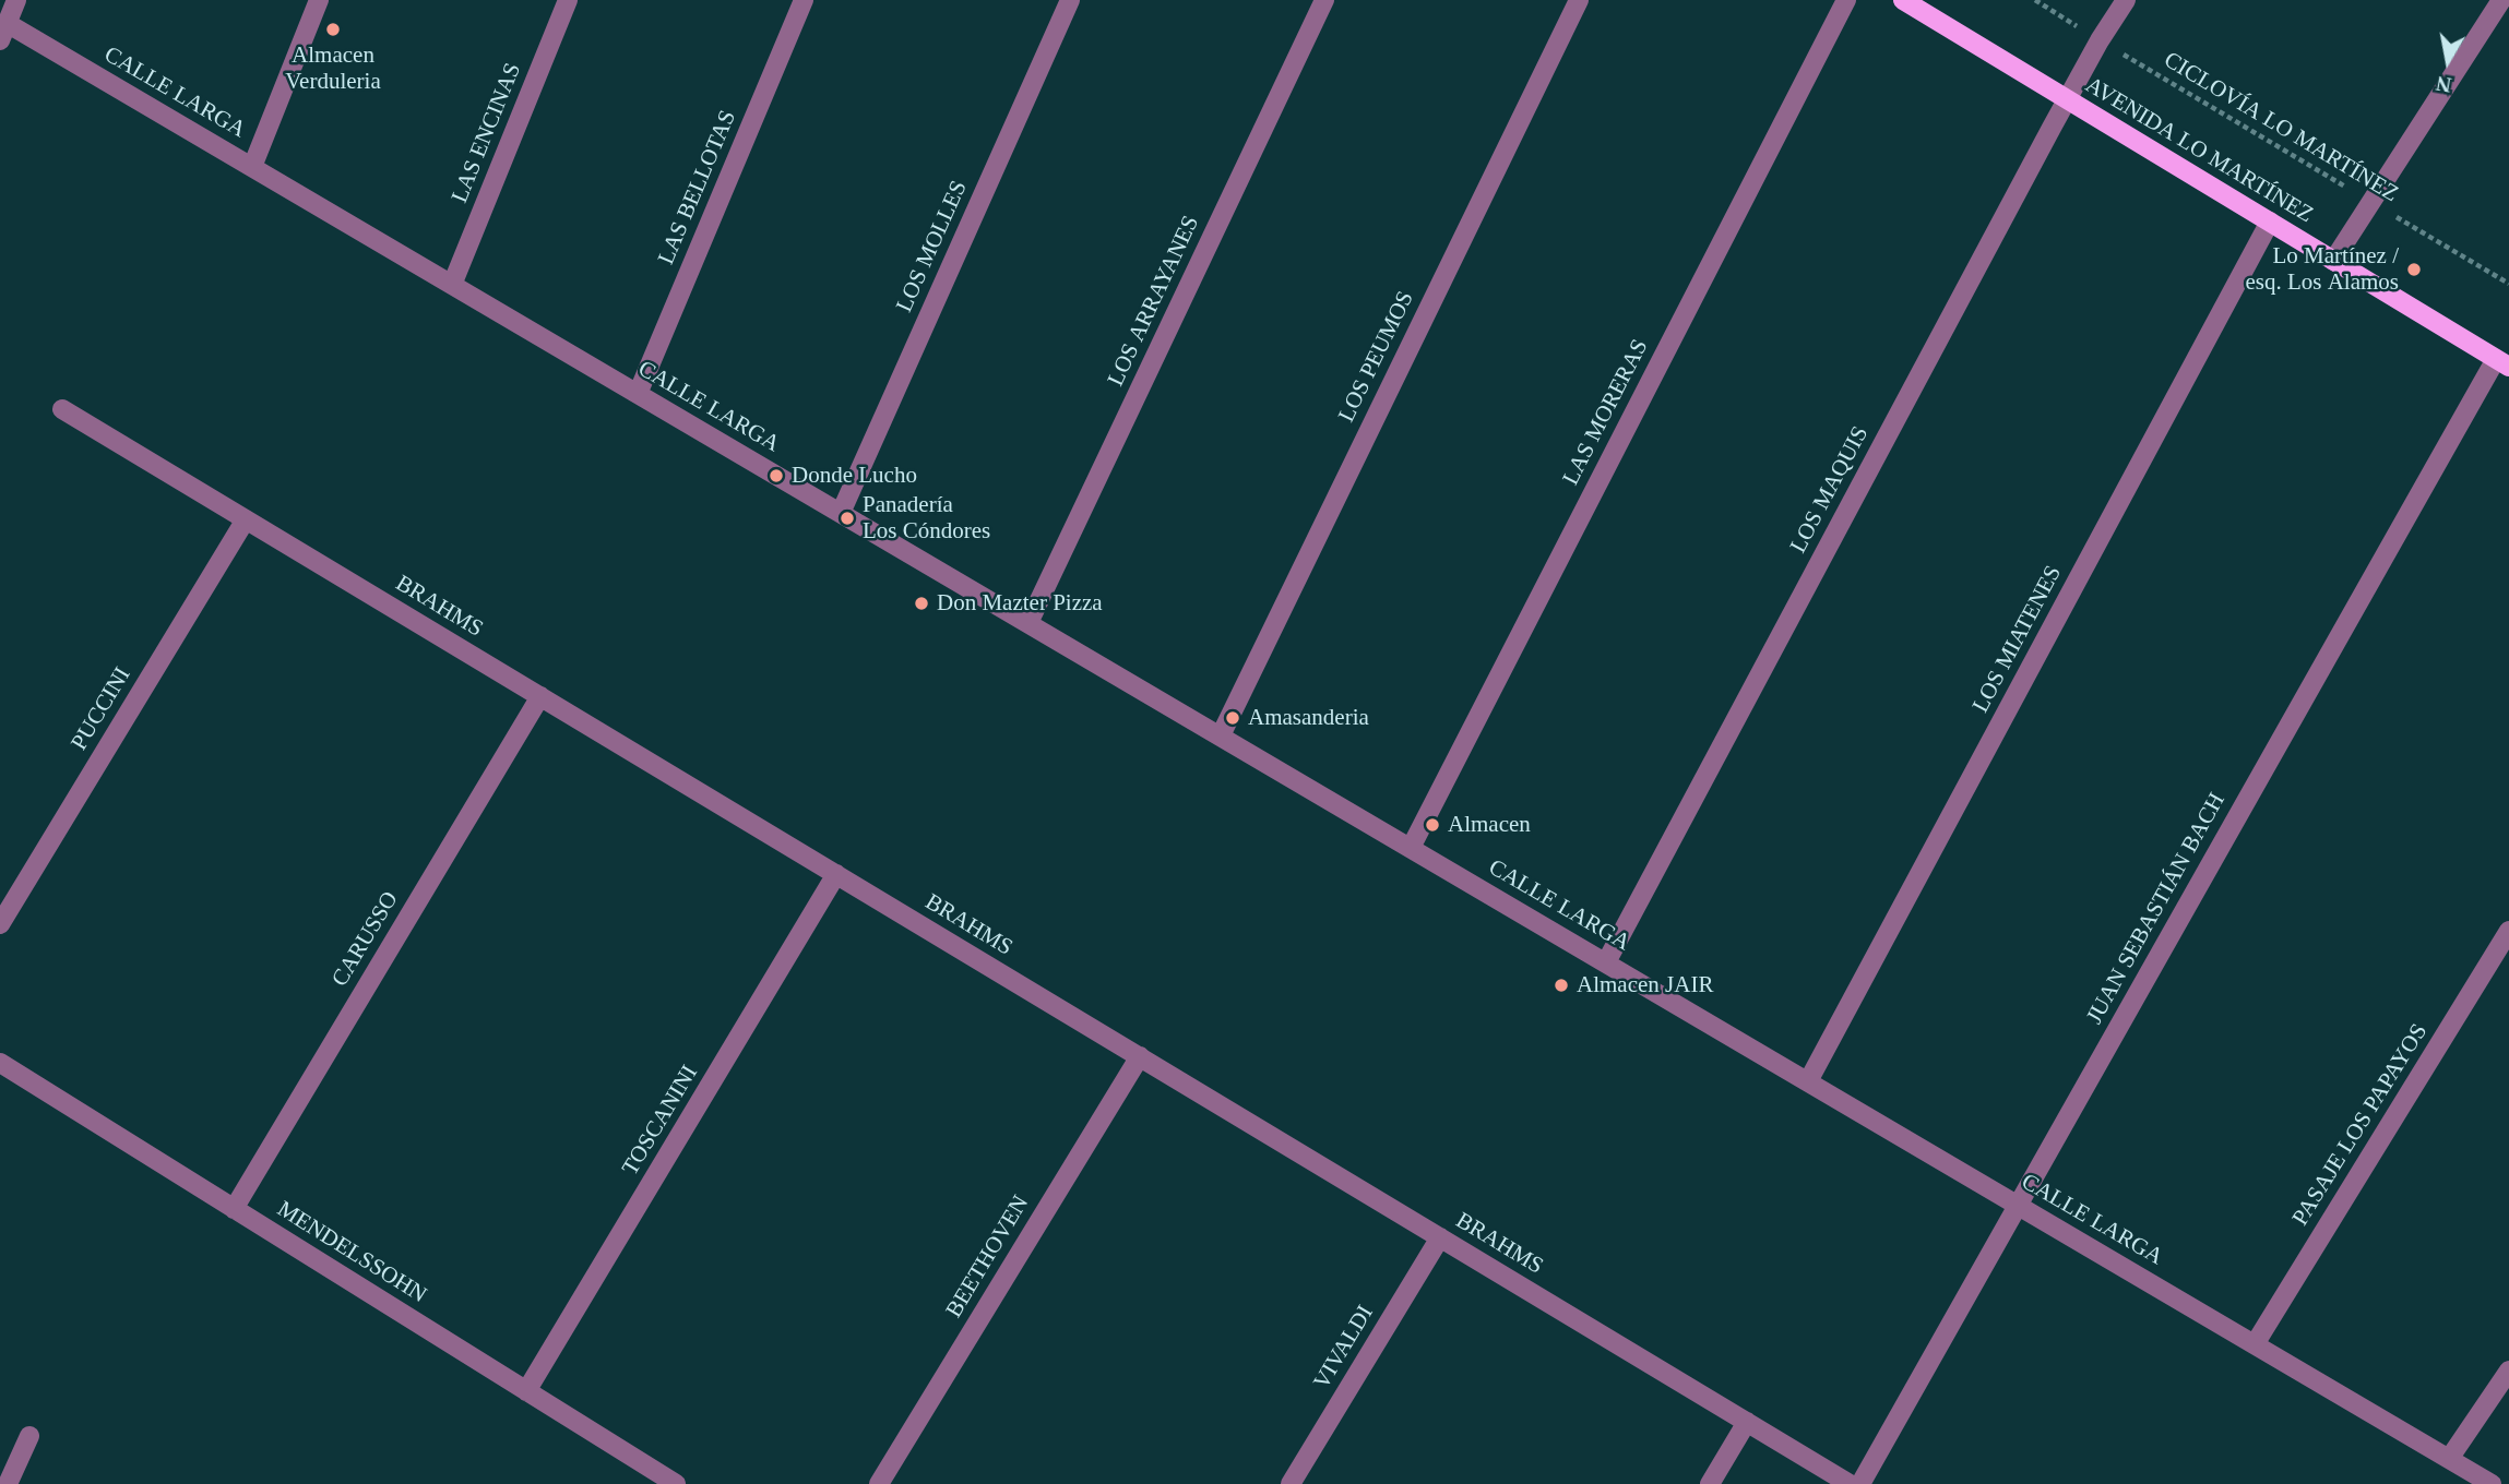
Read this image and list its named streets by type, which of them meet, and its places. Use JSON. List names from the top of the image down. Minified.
{"streets":{"main road":["AVENIDA LO MARTÍNEZ"],"street":["CALLE LARGA","LAS ENCINAS","LAS BELLOTAS","LOS MOLLES","LOS ARRAYANES","LOS PEUMOS","LAS MORERAS","LOS MAQUIS","BRAHMS","LOS MIATENES","PUCCINI","JUAN SEBASTIÁN BACH","CARUSSO","TOSCANINI","PASAJE LOS PAPAYOS","MENDELSSOHN","BEETHOVEN","VIVALDI"],"path":["CICLOVÍA LO MARTÍNEZ"]},"crossings":[["CALLE LARGA","LAS ENCINAS"],["CALLE LARGA","LAS BELLOTAS"],["CALLE LARGA","LOS MOLLES"],["CALLE LARGA","LOS ARRAYANES"],["CALLE LARGA","LOS PEUMOS"],["CALLE LARGA","LAS MORERAS"],["CALLE LARGA","LOS MAQUIS"],["CALLE LARGA","LOS MIATENES"],["CALLE LARGA","JUAN SEBASTIÁN BACH"],["CALLE LARGA","PASAJE LOS PAPAYOS"],["CICLOVÍA LO MARTÍNEZ","LOS MAQUIS"],["AVENIDA LO MARTÍNEZ","LOS MAQUIS"],["AVENIDA LO MARTÍNEZ","LOS MIATENES"],["AVENIDA LO MARTÍNEZ","JUAN SEBASTIÁN BACH"],["BRAHMS","PUCCINI"],["BRAHMS","CARUSSO"],["BRAHMS","TOSCANINI"],["BRAHMS","BEETHOVEN"],["BRAHMS","VIVALDI"],["CARUSSO","MENDELSSOHN"],["TOSCANINI","MENDELSSOHN"]],"places":["Almacen Verduleria","Lo Martínez / esq. Los Alamos","Donde Lucho","Panadería Los Cóndores","Don Mazter Pizza","Amasanderia","Almacen","Almacen JAIR"],"north":"bottom"}
